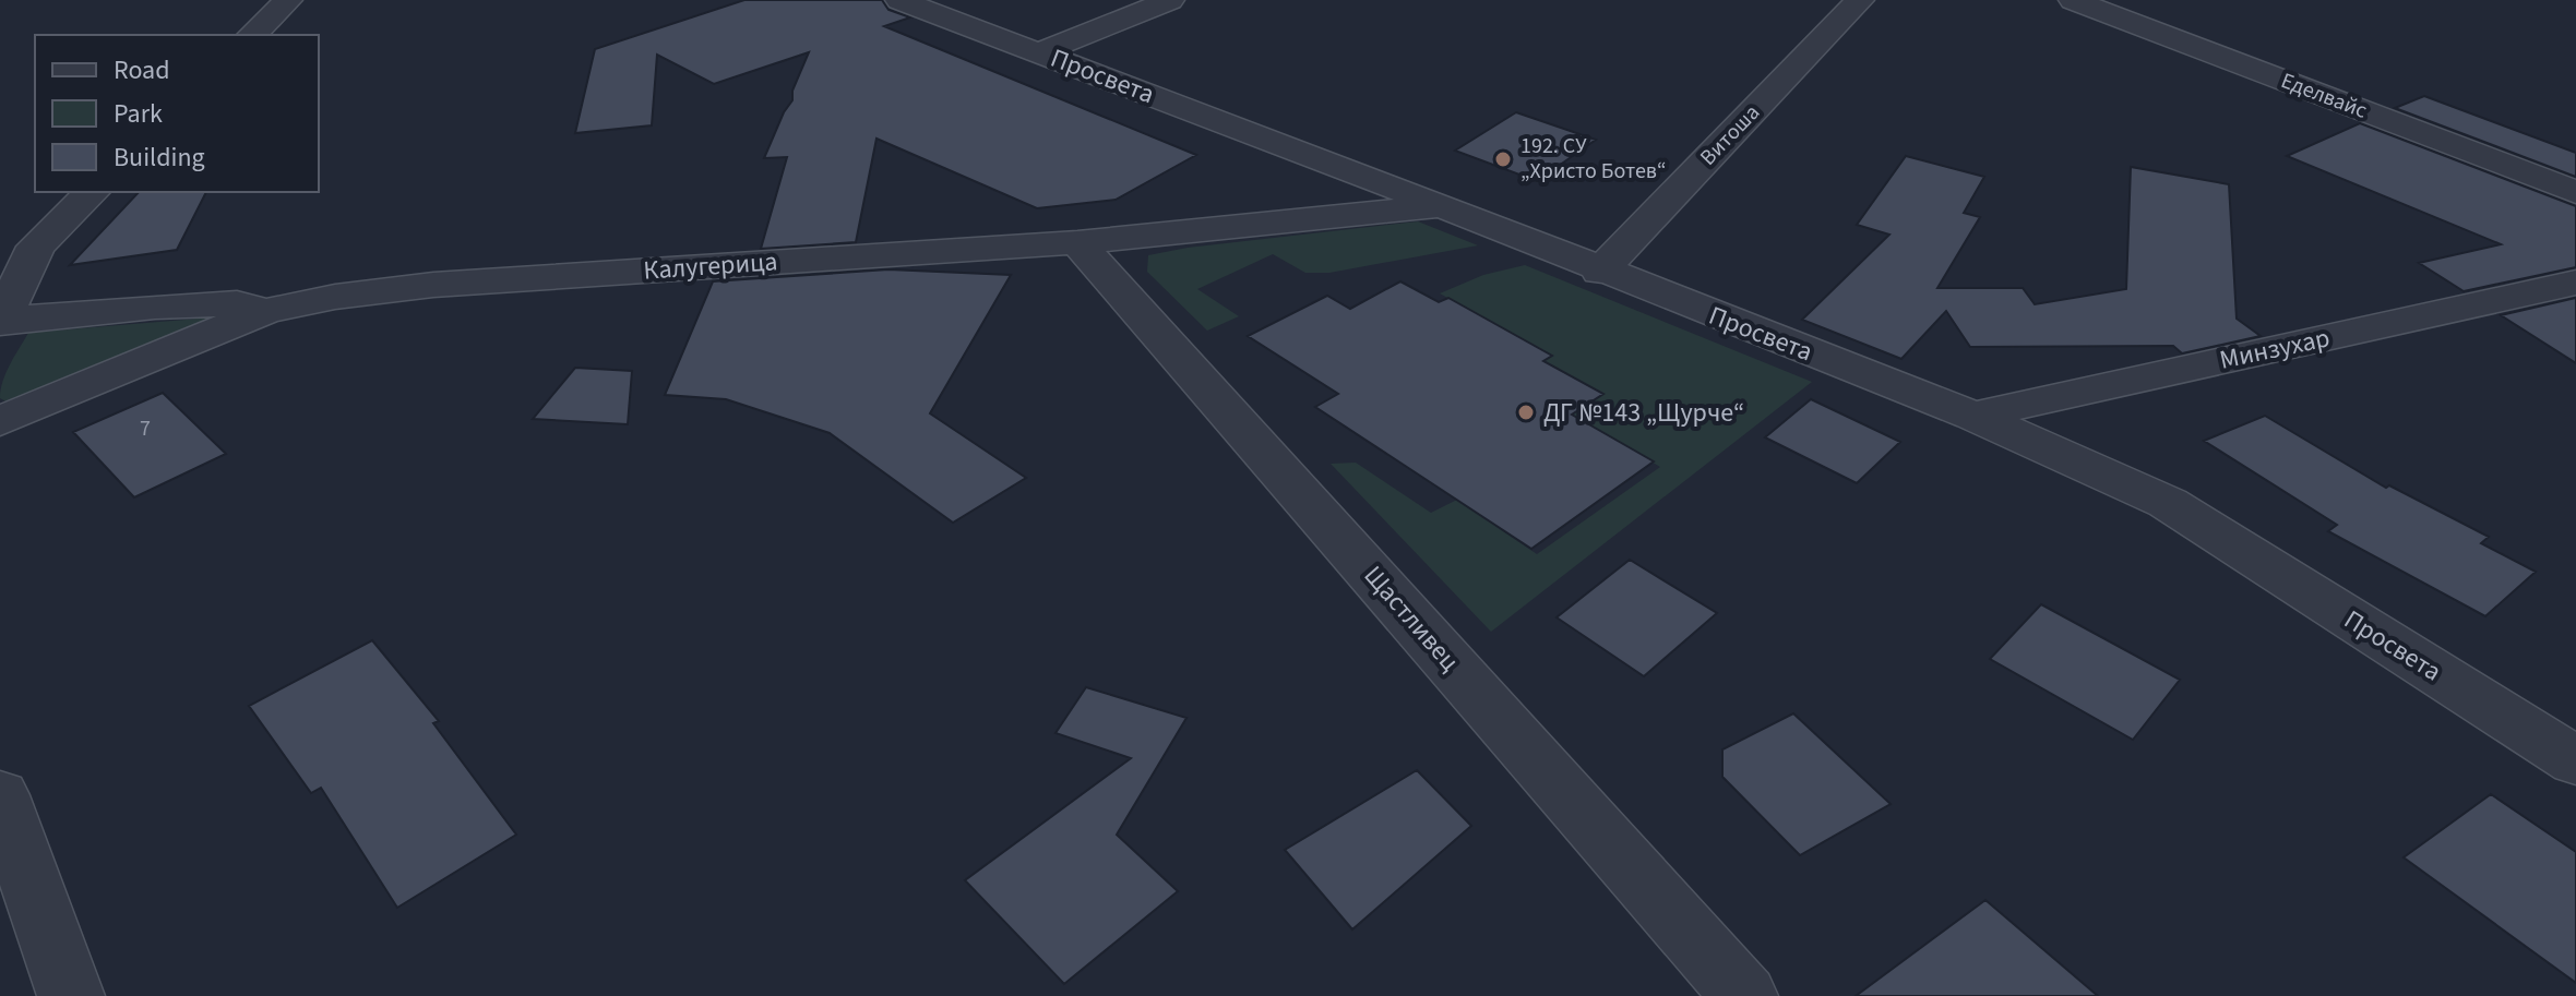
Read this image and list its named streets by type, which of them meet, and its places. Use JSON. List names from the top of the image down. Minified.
{"streets":{"street":["Просвета","Еделвайс","Витоша","Калугерица","Минзухар","Щастливец"]},"crossings":[["Просвета","Витоша"],["Просвета","Калугерица"],["Просвета","Минзухар"],["Калугерица","Щастливец"]],"places":["192. СУ „Христо Ботев“","ДГ №143 „Щурче“"],"house_numbers":["7"],"legend":["Road","Park","Building"]}
